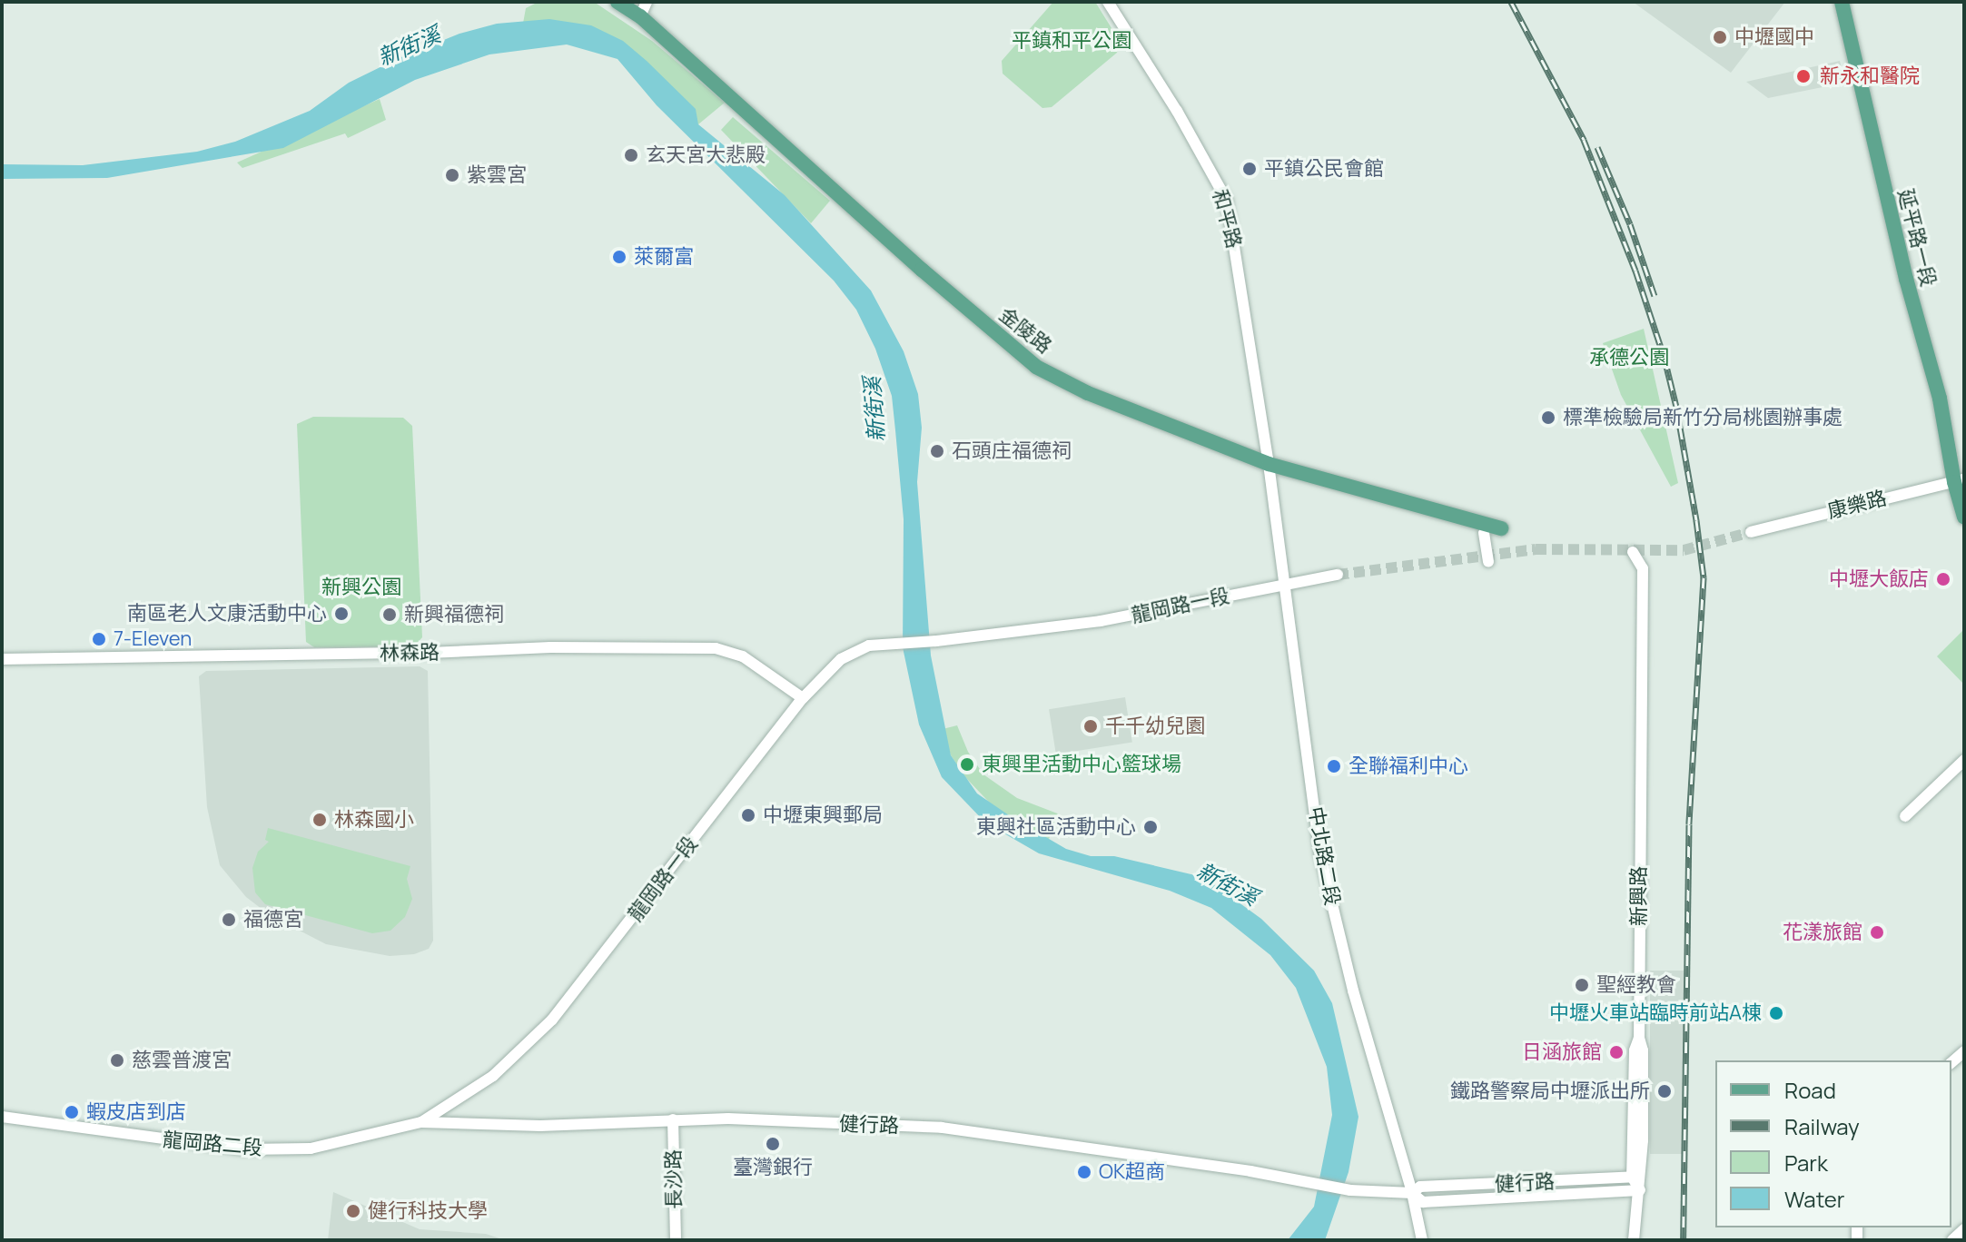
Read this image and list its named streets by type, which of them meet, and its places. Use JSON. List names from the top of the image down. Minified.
{"streets":{"main road":["延平路一段","金陵路"],"street":["和平路","康樂路","龍岡路一段","林森路","中北路二段","新興路","健行路","龍岡路二段","長沙路"]},"crossings":[["和平路","金陵路"],["和平路","中北路二段"],["延平路一段","康樂路"],["金陵路","中北路二段"],["龍岡路一段","林森路"],["龍岡路一段","中北路二段"],["龍岡路一段","健行路"],["龍岡路一段","龍岡路二段"],["中北路二段","健行路"],["新興路","健行路"],["健行路","龍岡路二段"],["健行路","長沙路"]],"water":["新街溪"],"parks":["平鎮和平公園","承德公園","新興公園"],"places":["中壢國中","新永和醫院","玄天宮大悲殿","平鎮公民會館","紫雲宮","萊爾富","標準檢驗局新竹分局桃園辦事處","石頭庄福德祠","中壢大飯店","南區老人文康活動中心","新興福德祠","7-Eleven","千千幼兒園","東興里活動中心籃球場","全聯福利中心","中壢東興郵局","林森國小","東興社區活動中心","福德宮","花漾旅館","聖經教會","中壢火車站臨時前站A棟","日涵旅館","慈雲普渡宮","鐵路警察局中壢派出所","蝦皮店到店","臺灣銀行","OK超商","健行科技大學"],"legend":["Road","Railway","Park","Water"]}
